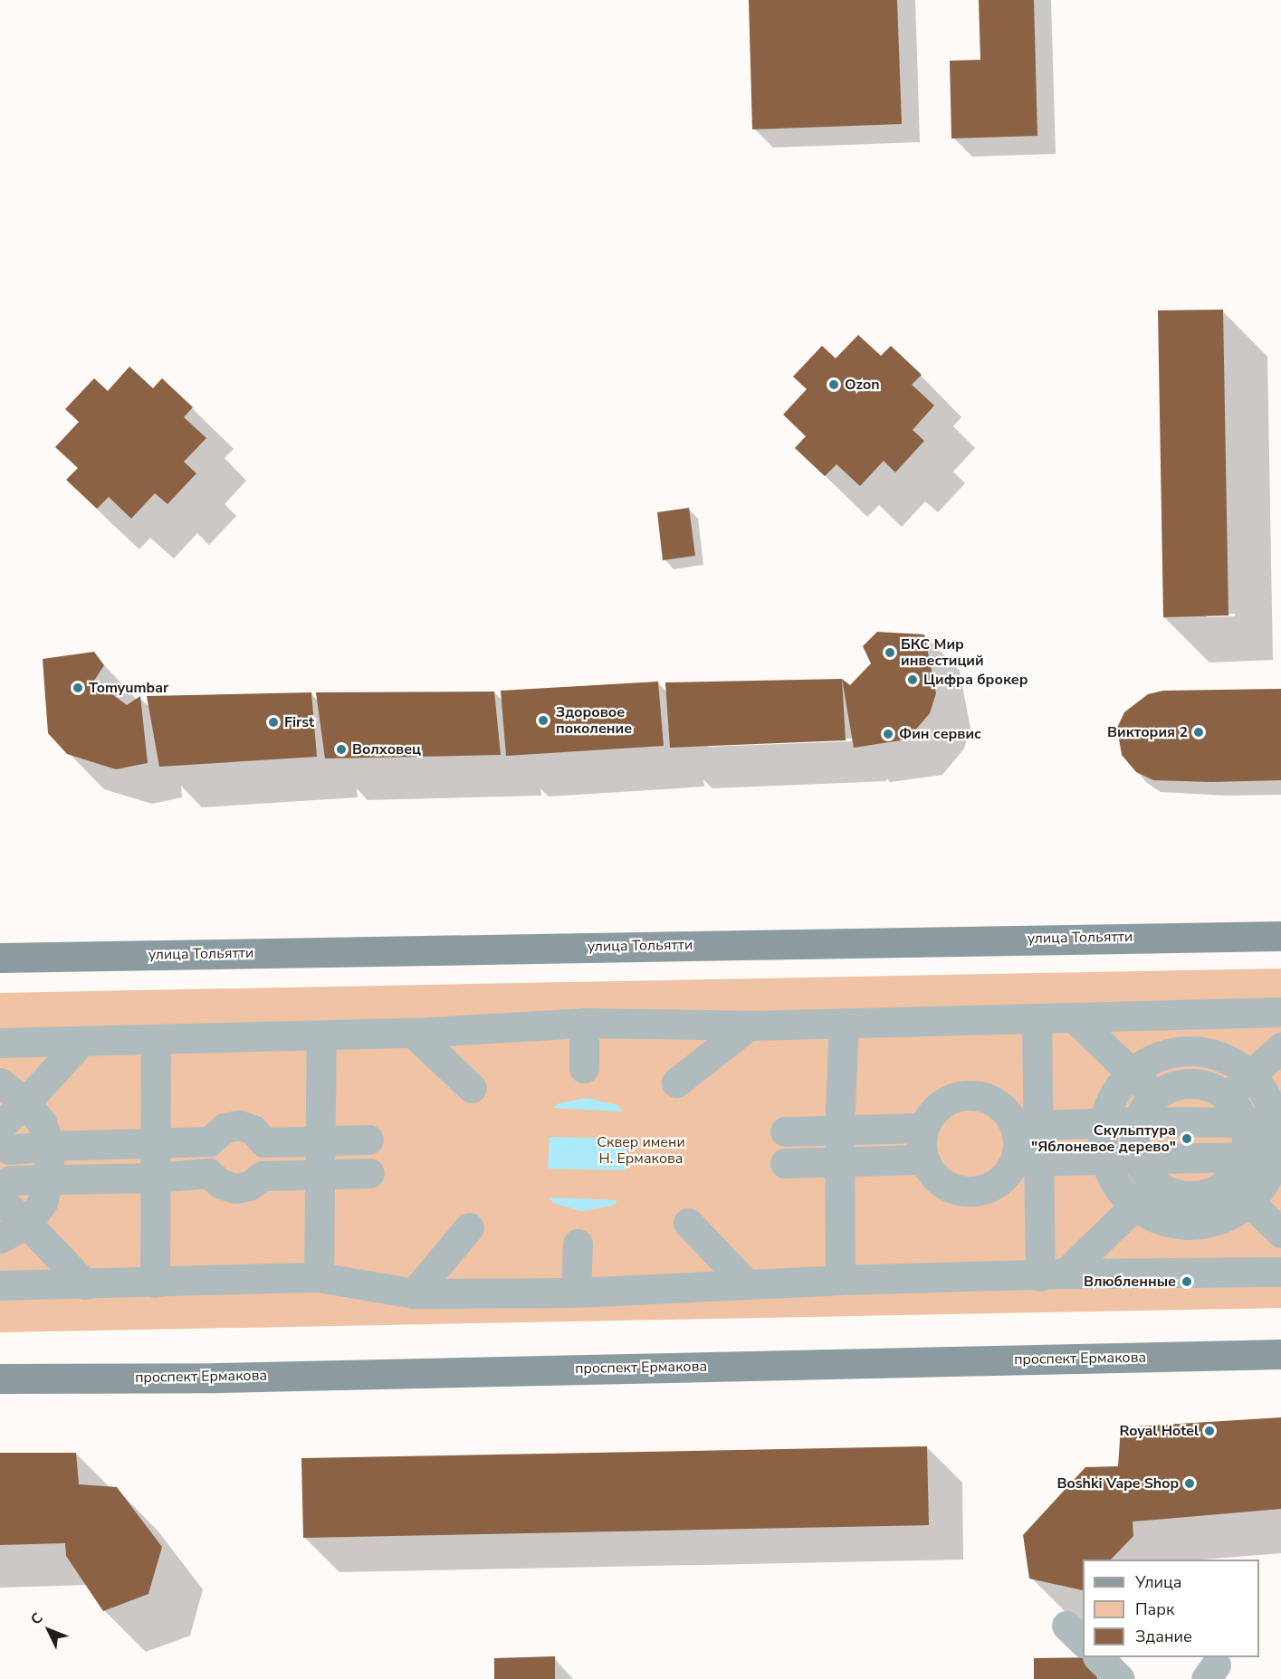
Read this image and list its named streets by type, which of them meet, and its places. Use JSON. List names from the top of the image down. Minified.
{"streets":{"main road":["улица Тольятти","проспект Ермакова"]},"parks":["Сквер имени Н. Ермакова"],"places":["Ozon","БКС Мир инвестиций","Цифра брокер","Tomyumbar","Здоровое поколение","First","Виктория 2","Фин сервис","Волховец","Скульптура \"Яблоневое дерево\"","Влюбленные","Royal Hotel","Boshki Vape Shop"],"legend":["Улица","Парк","Здание"],"north":"top left"}
